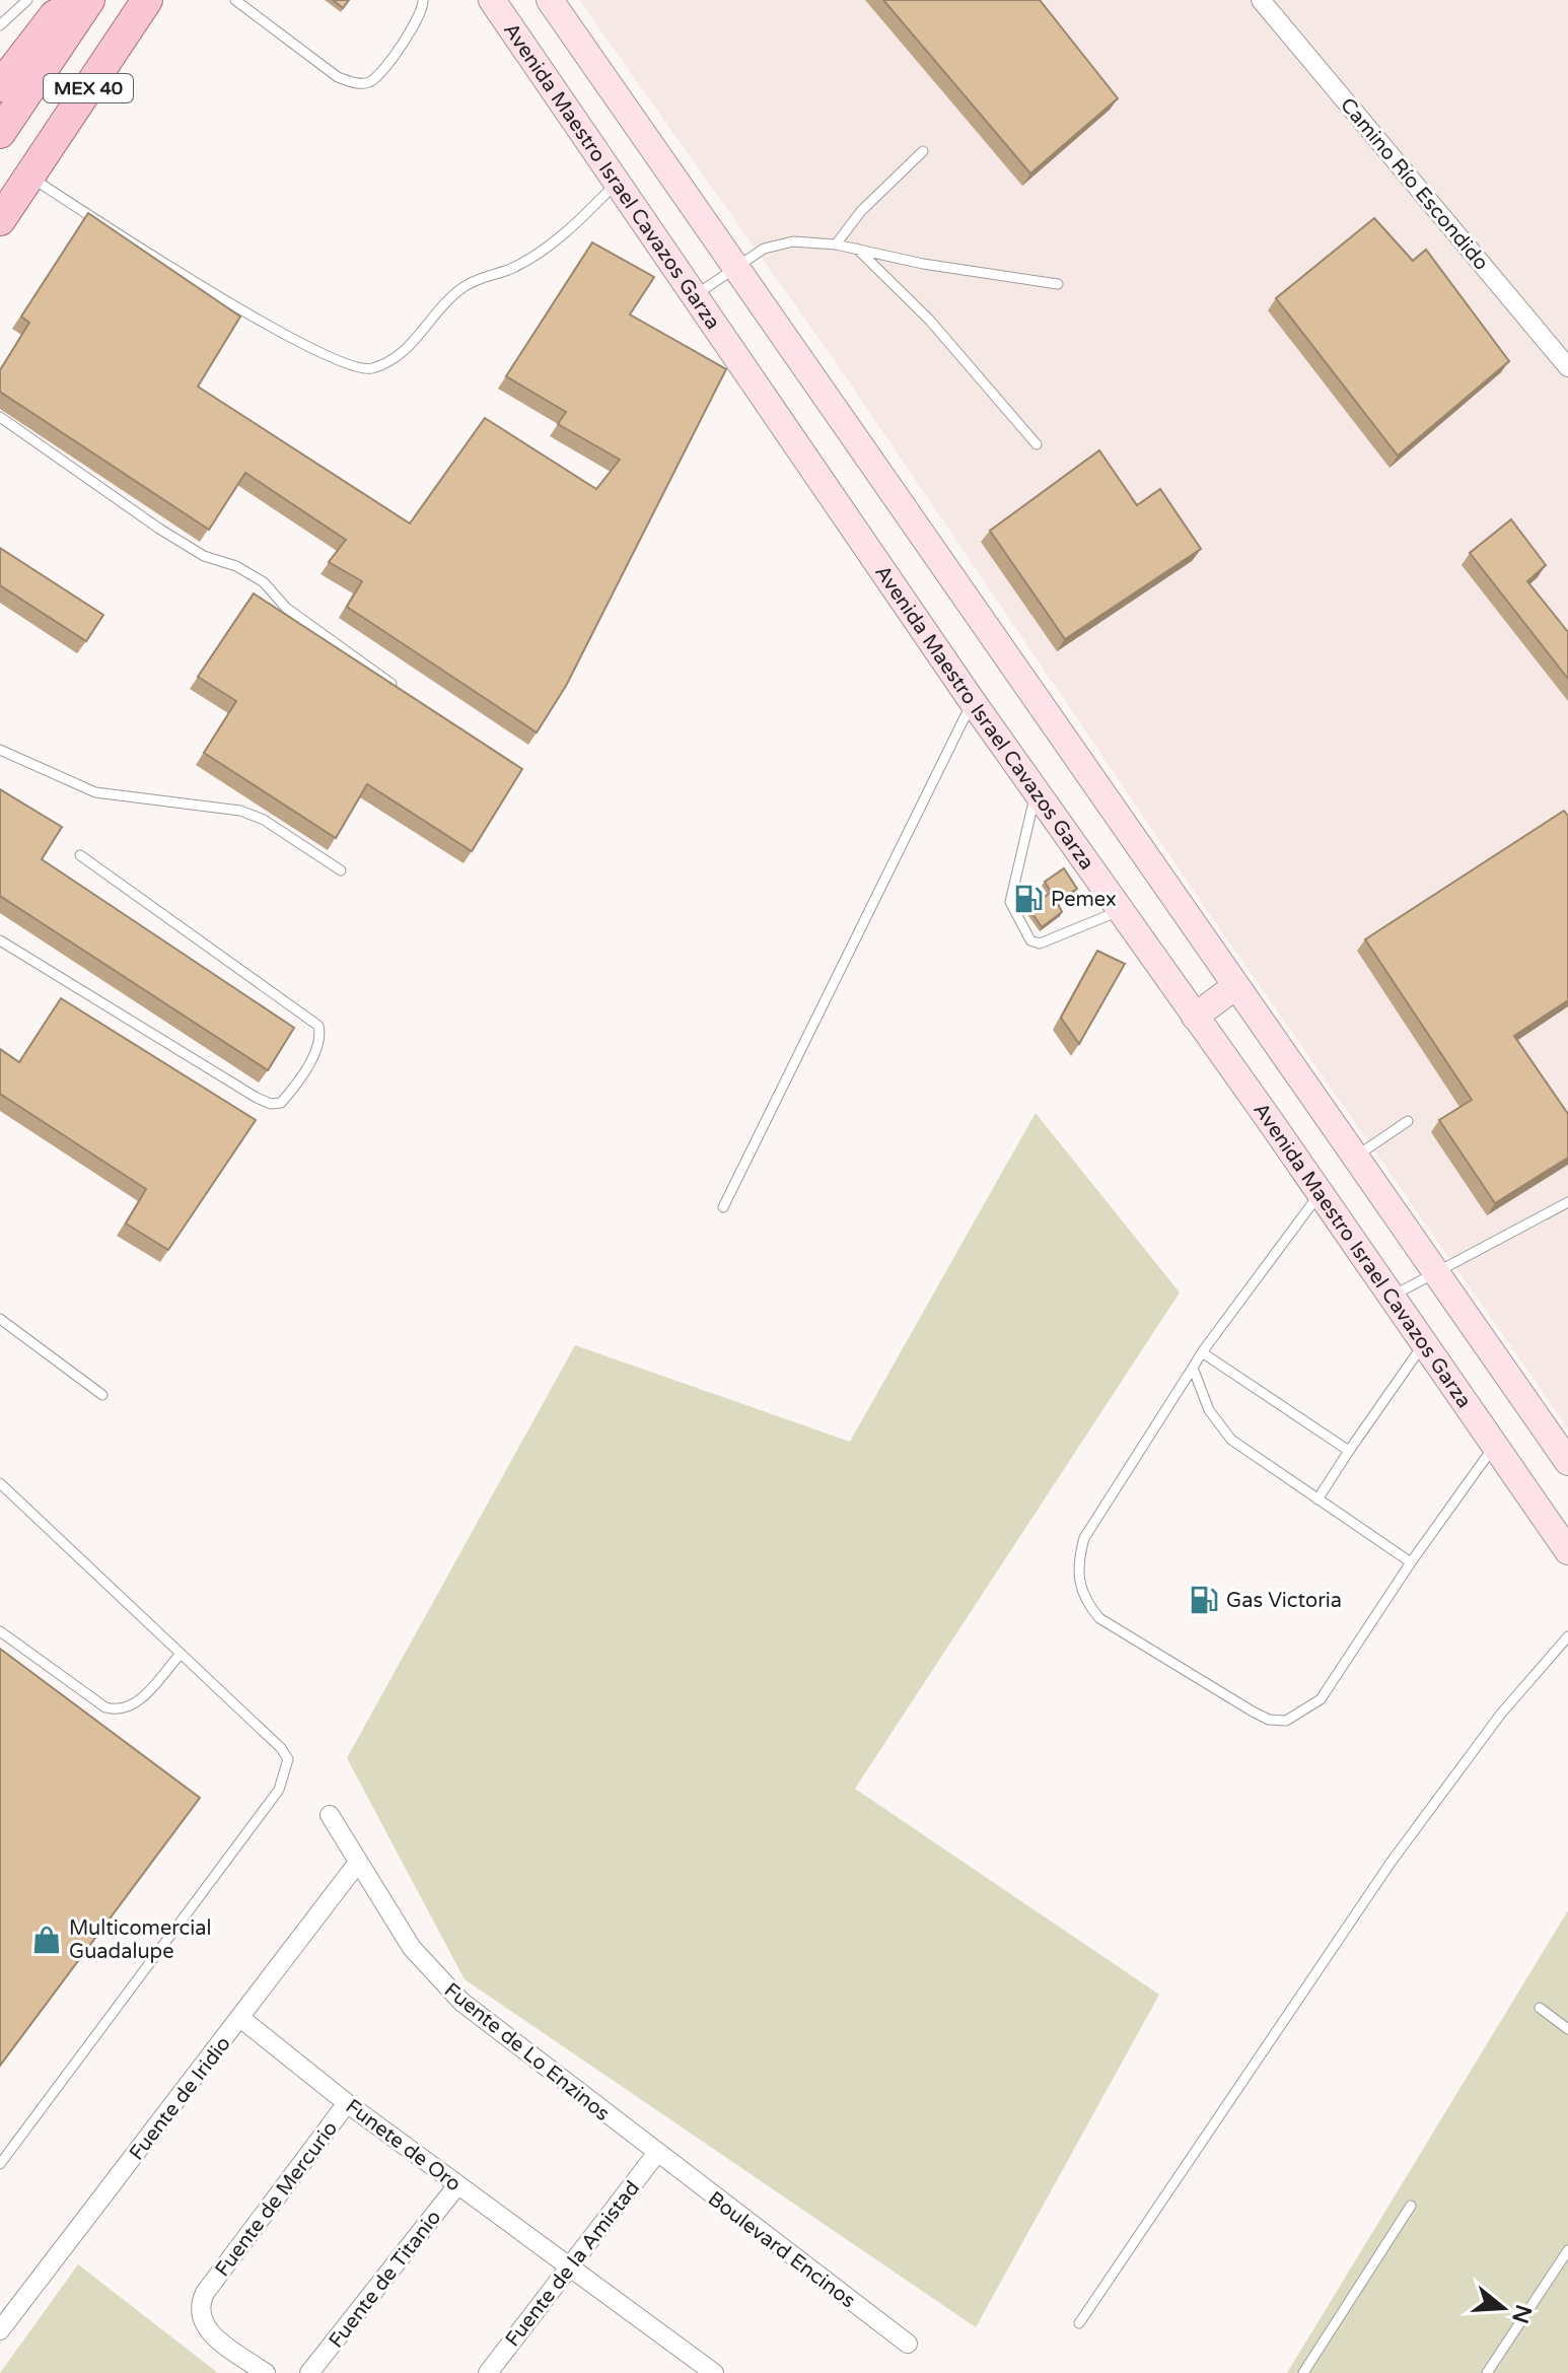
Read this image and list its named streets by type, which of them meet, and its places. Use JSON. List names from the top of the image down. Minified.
{"streets":{"main road":["MEX 40","Avenida Maestro Israel Cavazos Garza"],"street":["Camino Río Escondido","Fuente de Lo Enzinos","Fuente de Iridio","Funete de Oro","Fuente de Mercurio","Boulevard Encinos","Fuente de la Amistad","Fuente de Titanio"]},"crossings":[["Fuente de Lo Enzinos","Fuente de Iridio"],["Fuente de Lo Enzinos","Boulevard Encinos"],["Fuente de Lo Enzinos","Fuente de la Amistad"],["Fuente de Iridio","Funete de Oro"],["Funete de Oro","Fuente de Mercurio"],["Funete de Oro","Fuente de la Amistad"],["Funete de Oro","Fuente de Titanio"],["Boulevard Encinos","Fuente de la Amistad"]],"places":{"fuel station":["Pemex","Gas Victoria"],"shop":["Multicomercial Guadalupe"]},"north":"right"}
